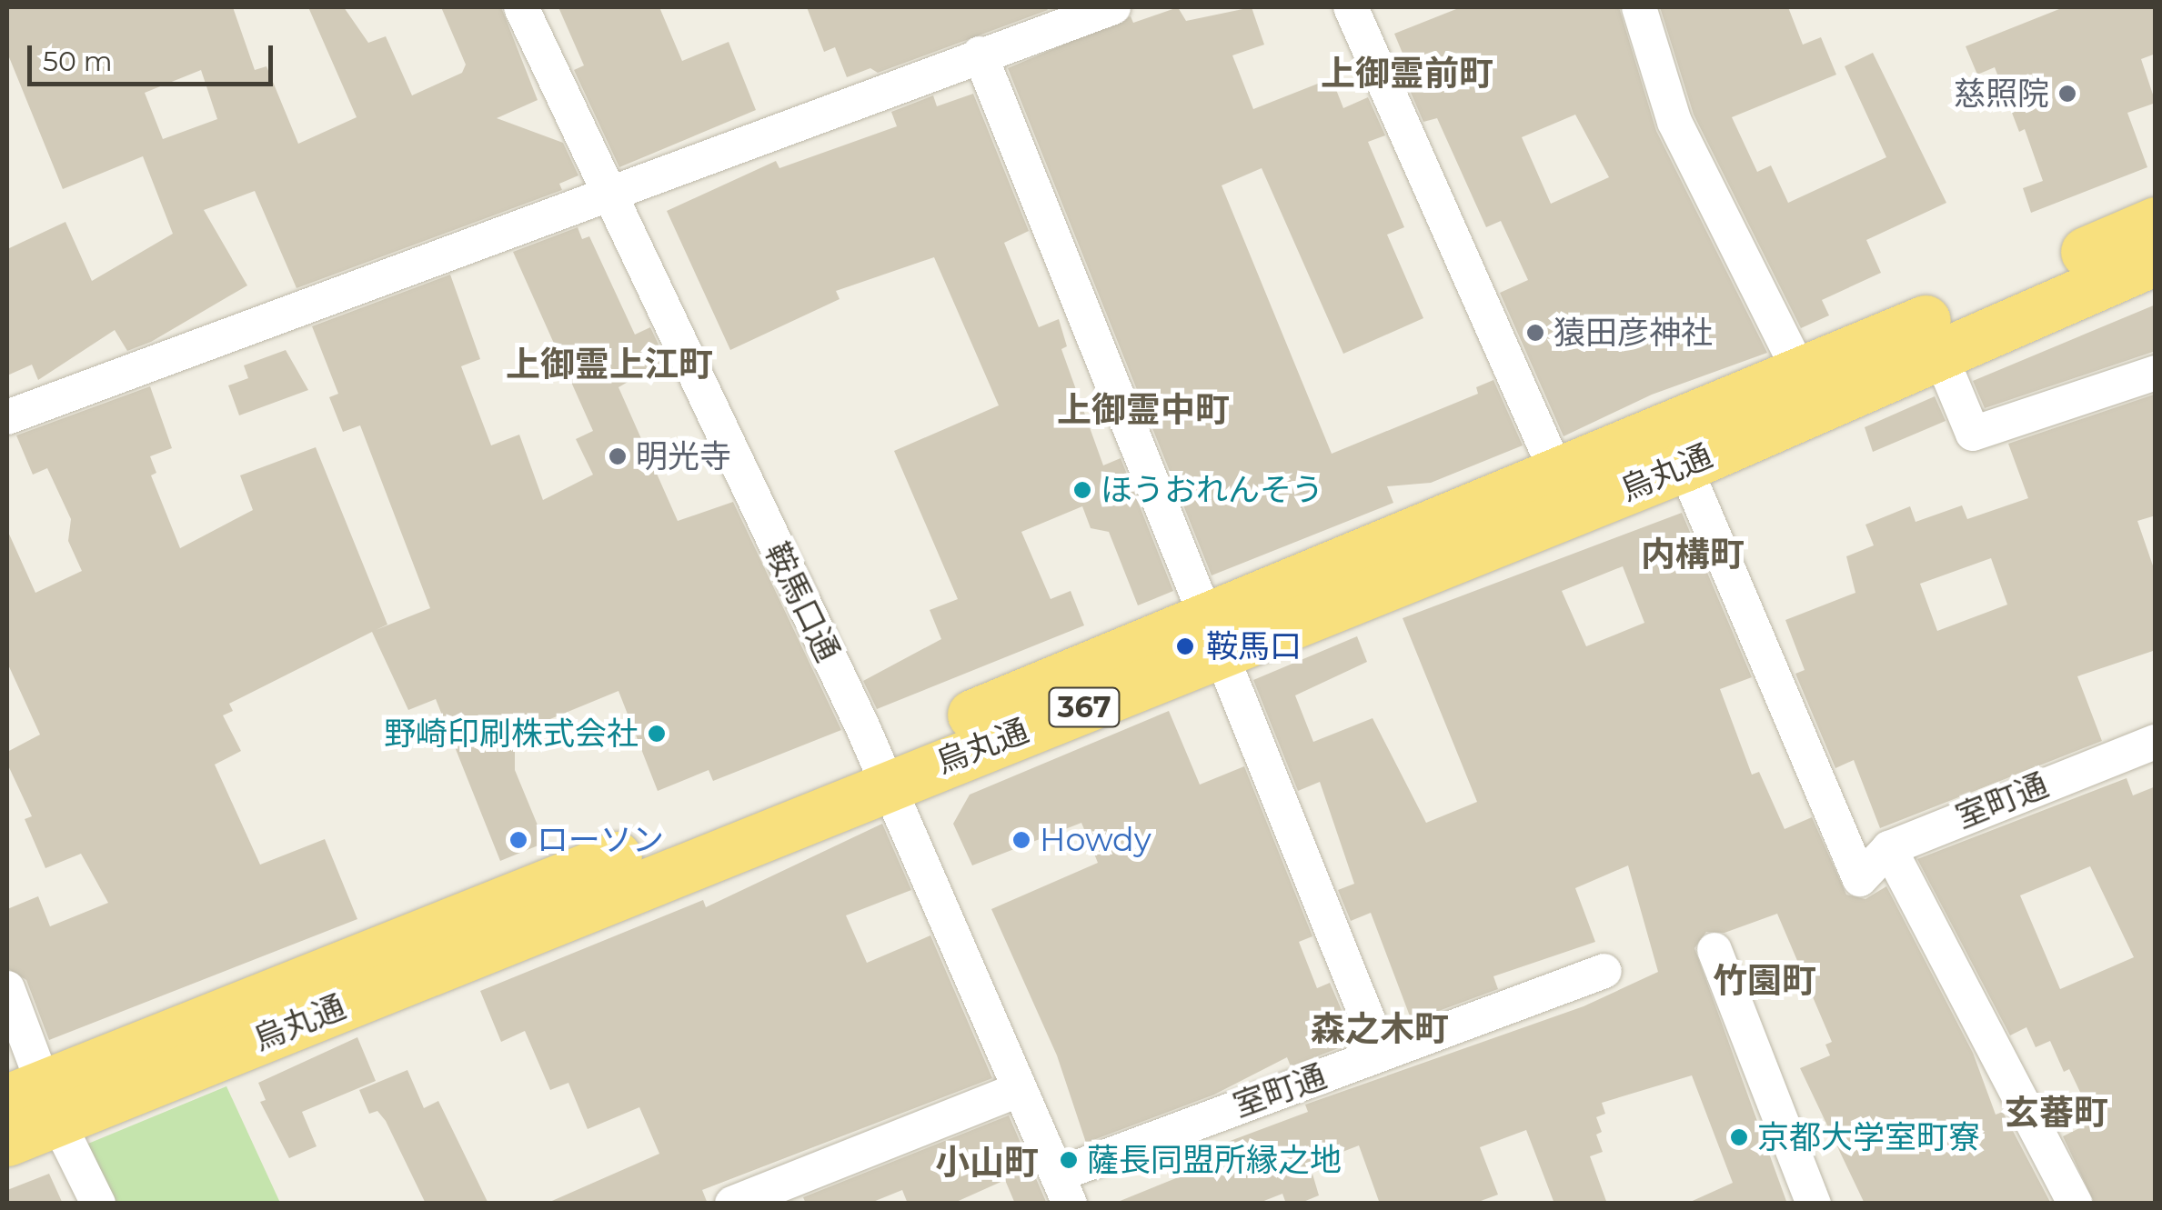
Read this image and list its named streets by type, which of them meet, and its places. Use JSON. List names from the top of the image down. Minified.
{"streets":{"highway":["烏丸通","367"],"street":["鞍馬口通","室町通"]},"crossings":[["烏丸通","鞍馬口通"],["烏丸通","室町通"],["鞍馬口通","室町通"]],"districts":["上御霊前町","上御霊上江町","上御霊中町","内構町","竹園町","森之木町","玄蕃町","小山町"],"places":["慈照院","猿田彦神社","明光寺","ほうおれんそう","鞍馬口","野崎印刷株式会社","ローソン","Howdy","京都大学室町寮","薩長同盟所縁之地"],"scale_bar":"50 m"}
